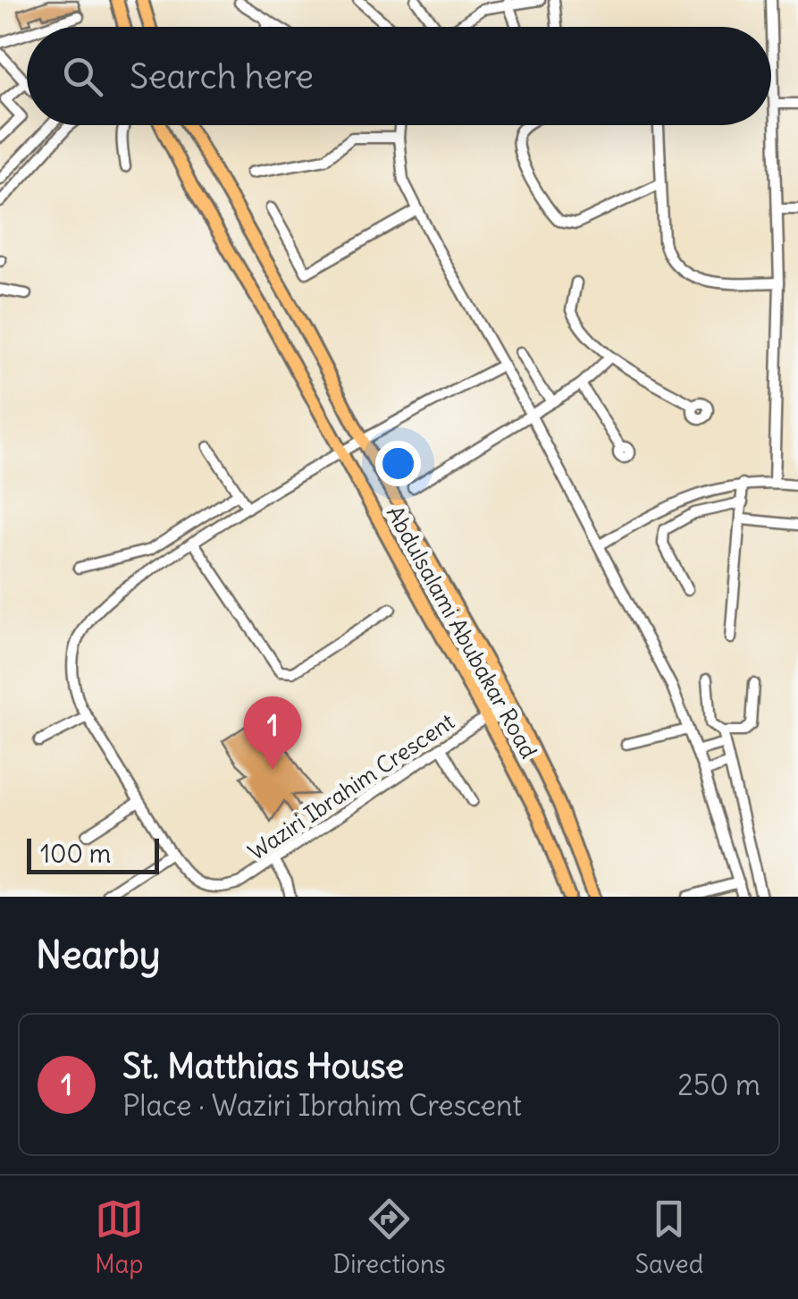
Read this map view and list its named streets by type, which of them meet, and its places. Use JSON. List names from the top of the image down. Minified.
{"streets":{"main road":["Abdulsalami Abubakar Road"],"street":["Waziri Ibrahim Crescent"]},"crossings":[["Abdulsalami Abubakar Road","Waziri Ibrahim Crescent"]],"scale_bar":"100 m","page":{"search":"Search here","pins":"1","scale":"100 m","heading":"Nearby","list":[{"mark":"1","name":"St. Matthias House","note":"Place · Waziri Ibrahim Crescent","value":"250 m"}],"nav":["Map","Directions","Saved"]}}
